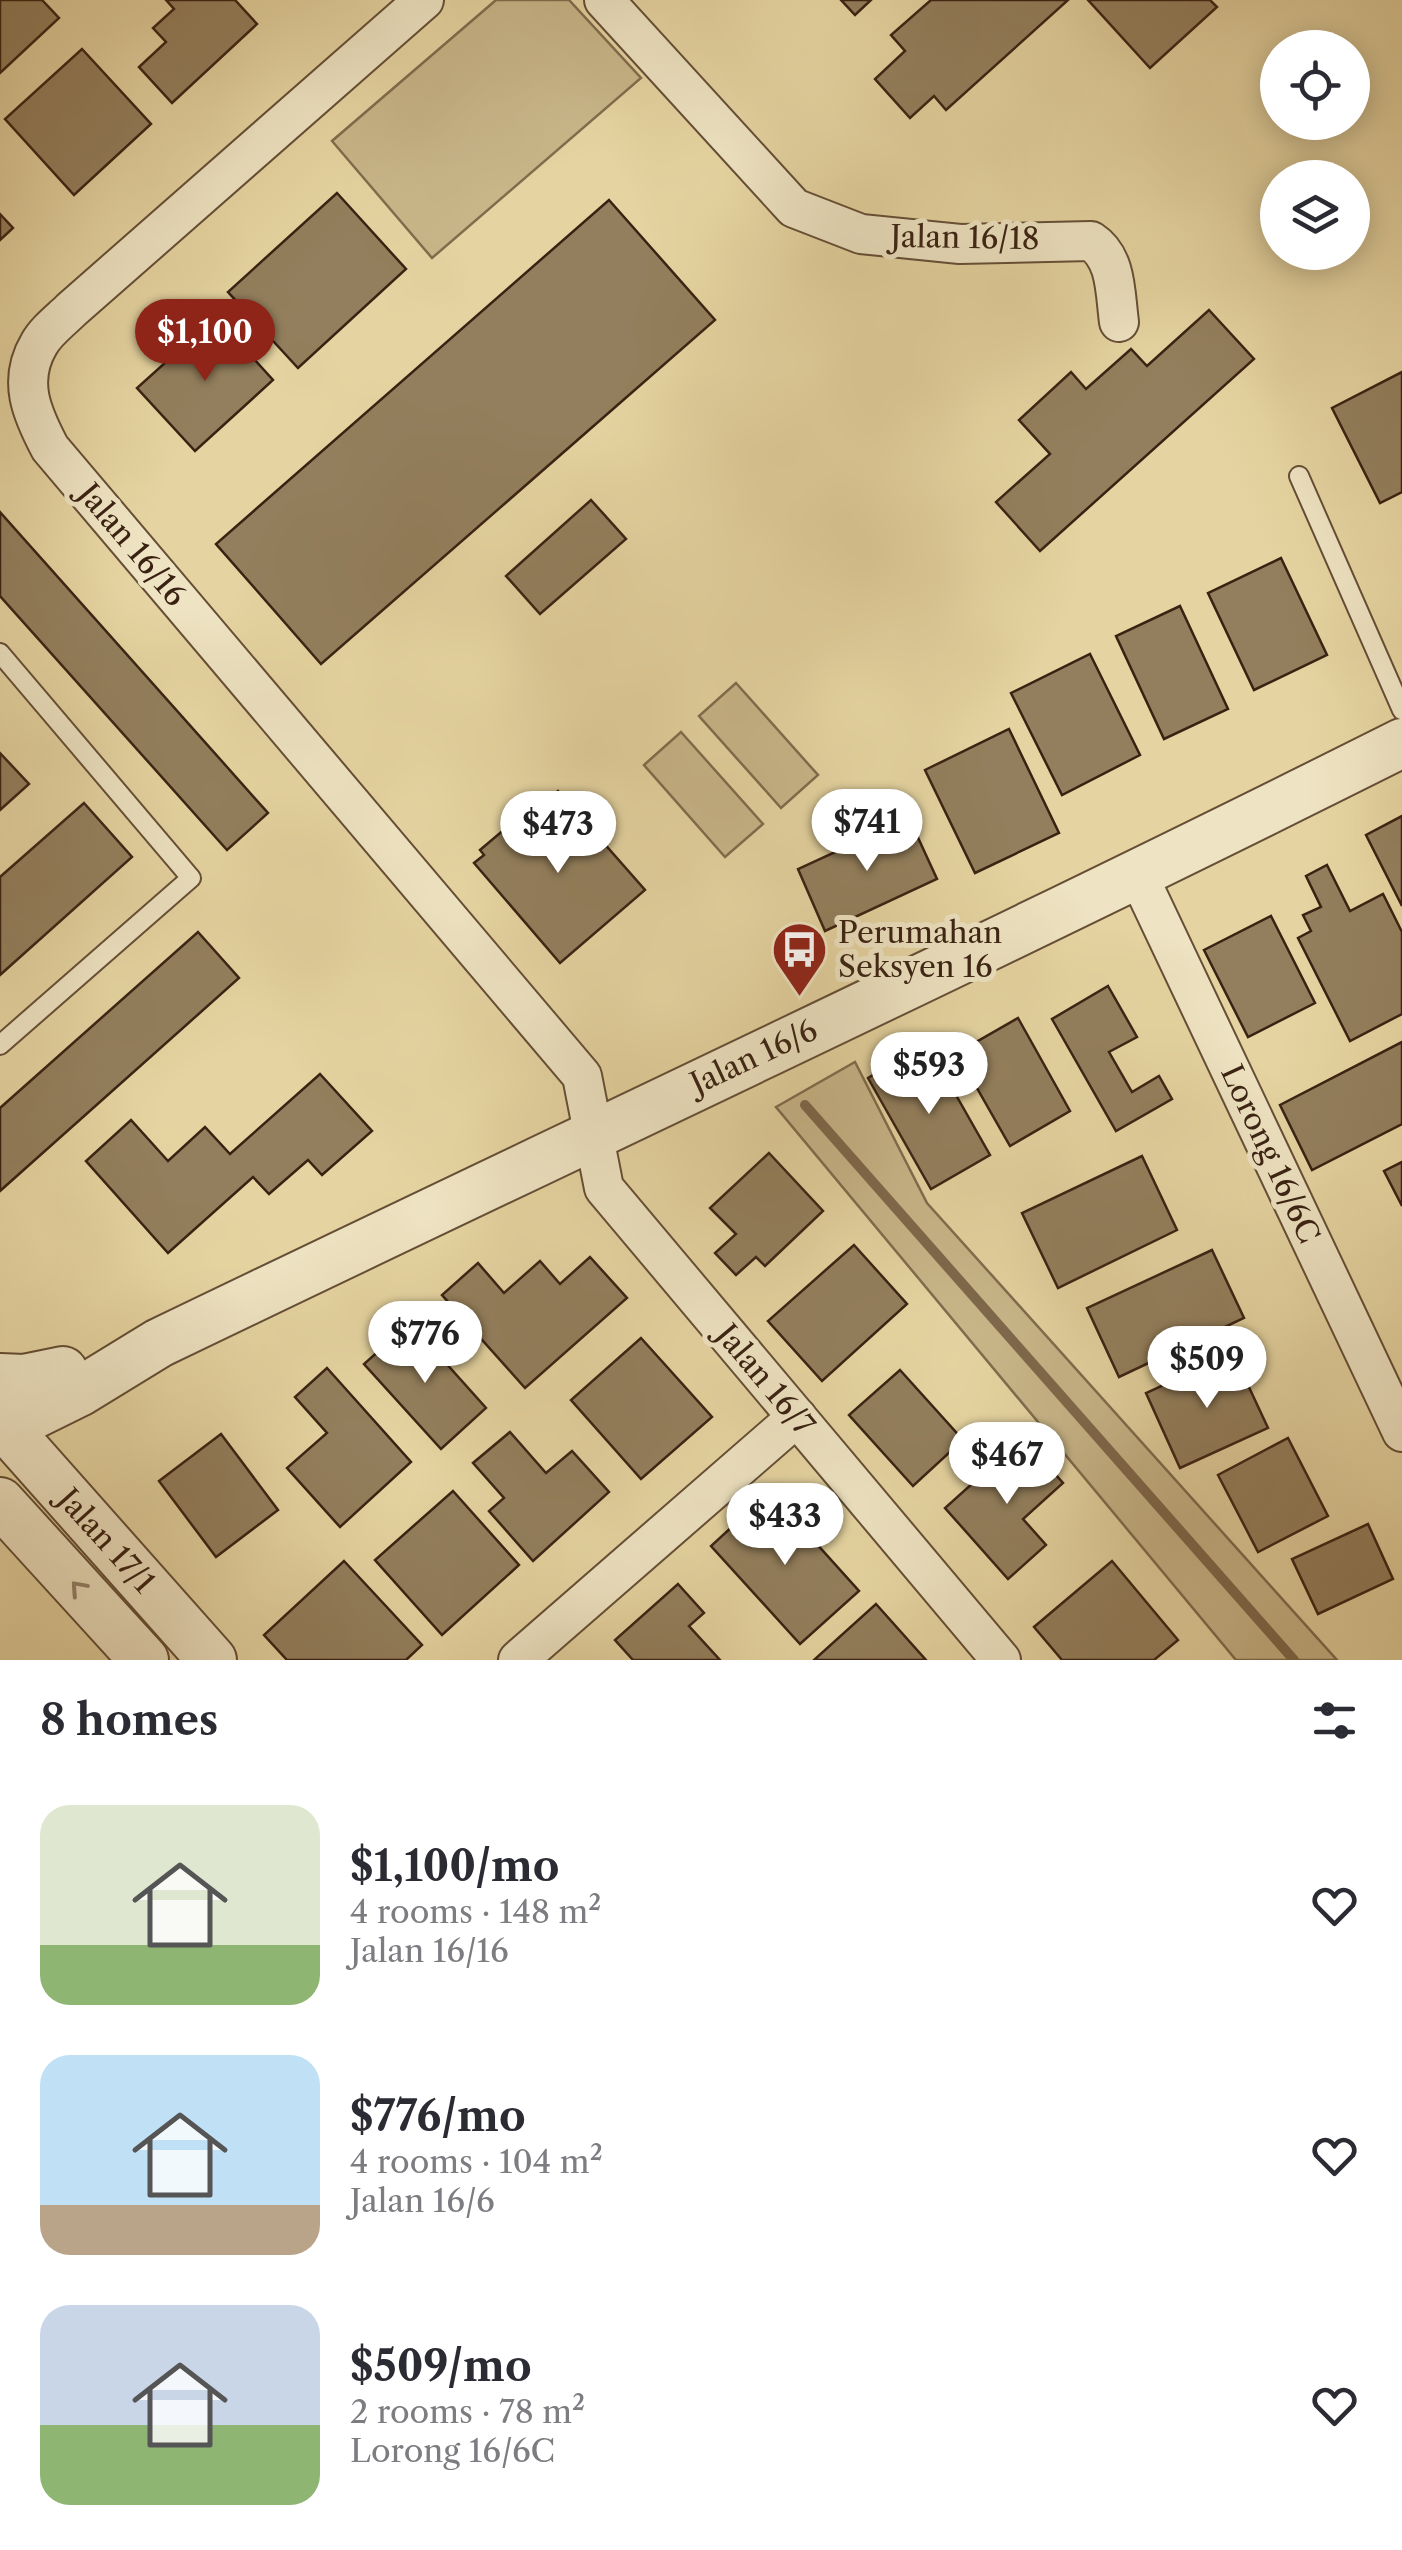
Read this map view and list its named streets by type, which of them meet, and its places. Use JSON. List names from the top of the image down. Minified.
{"streets":{"street":["Jalan 16/18","Jalan 16/16","Jalan 16/6","Lorong 16/6C","Jalan 16/7","Jalan 17/1"]},"crossings":[["Jalan 16/16","Jalan 16/6"],["Jalan 16/16","Jalan 16/7"],["Jalan 16/6","Lorong 16/6C"],["Jalan 16/6","Jalan 16/7"],["Jalan 16/6","Jalan 17/1"]],"places":{"bus stop":["Perumahan Seksyen 16"]},"page":{"price":["$1,100","$741","$473","$593","$776","$509","$467","$433"],"heading":"8 homes","list":[{"name":"$1,100/mo","note":"4 rooms · 148 m² · Jalan 16/16"},{"name":"$776/mo","note":"4 rooms · 104 m² · Jalan 16/6"},{"name":"$509/mo","note":"2 rooms · 78 m² · Lorong 16/6C"}]}}
